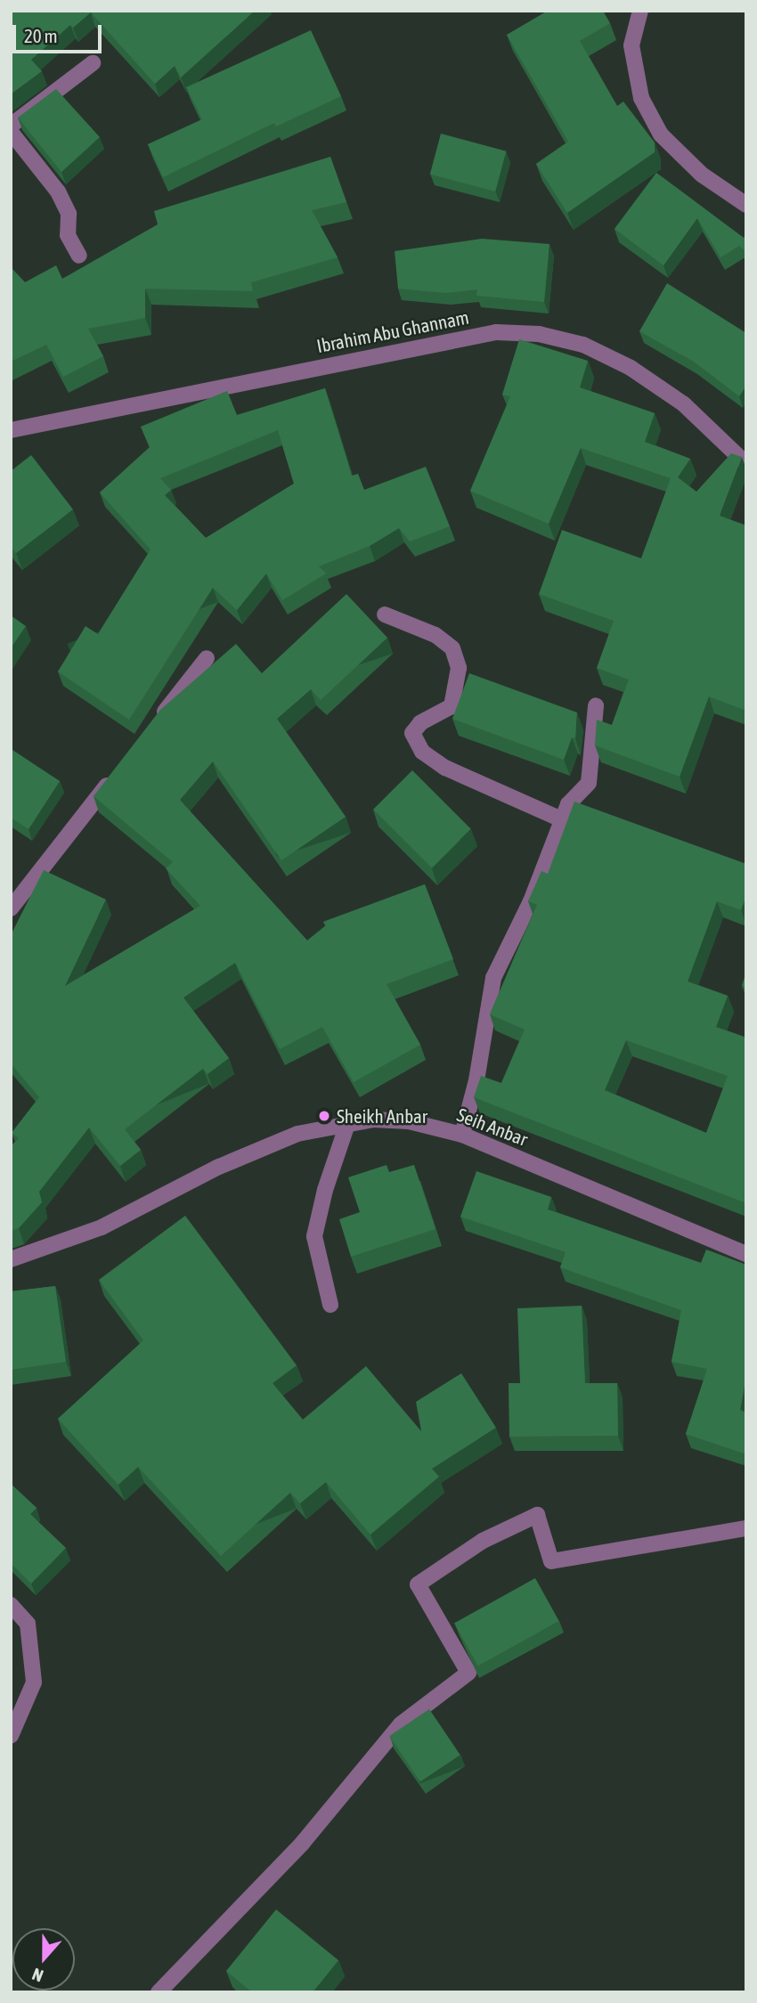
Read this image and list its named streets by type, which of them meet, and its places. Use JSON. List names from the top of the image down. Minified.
{"streets":{"street":["Ibrahim Abu Ghannam","Seih Anbar"]},"places":["Sheikh Anbar"],"scale_bar":"20 m","north":"bottom"}
